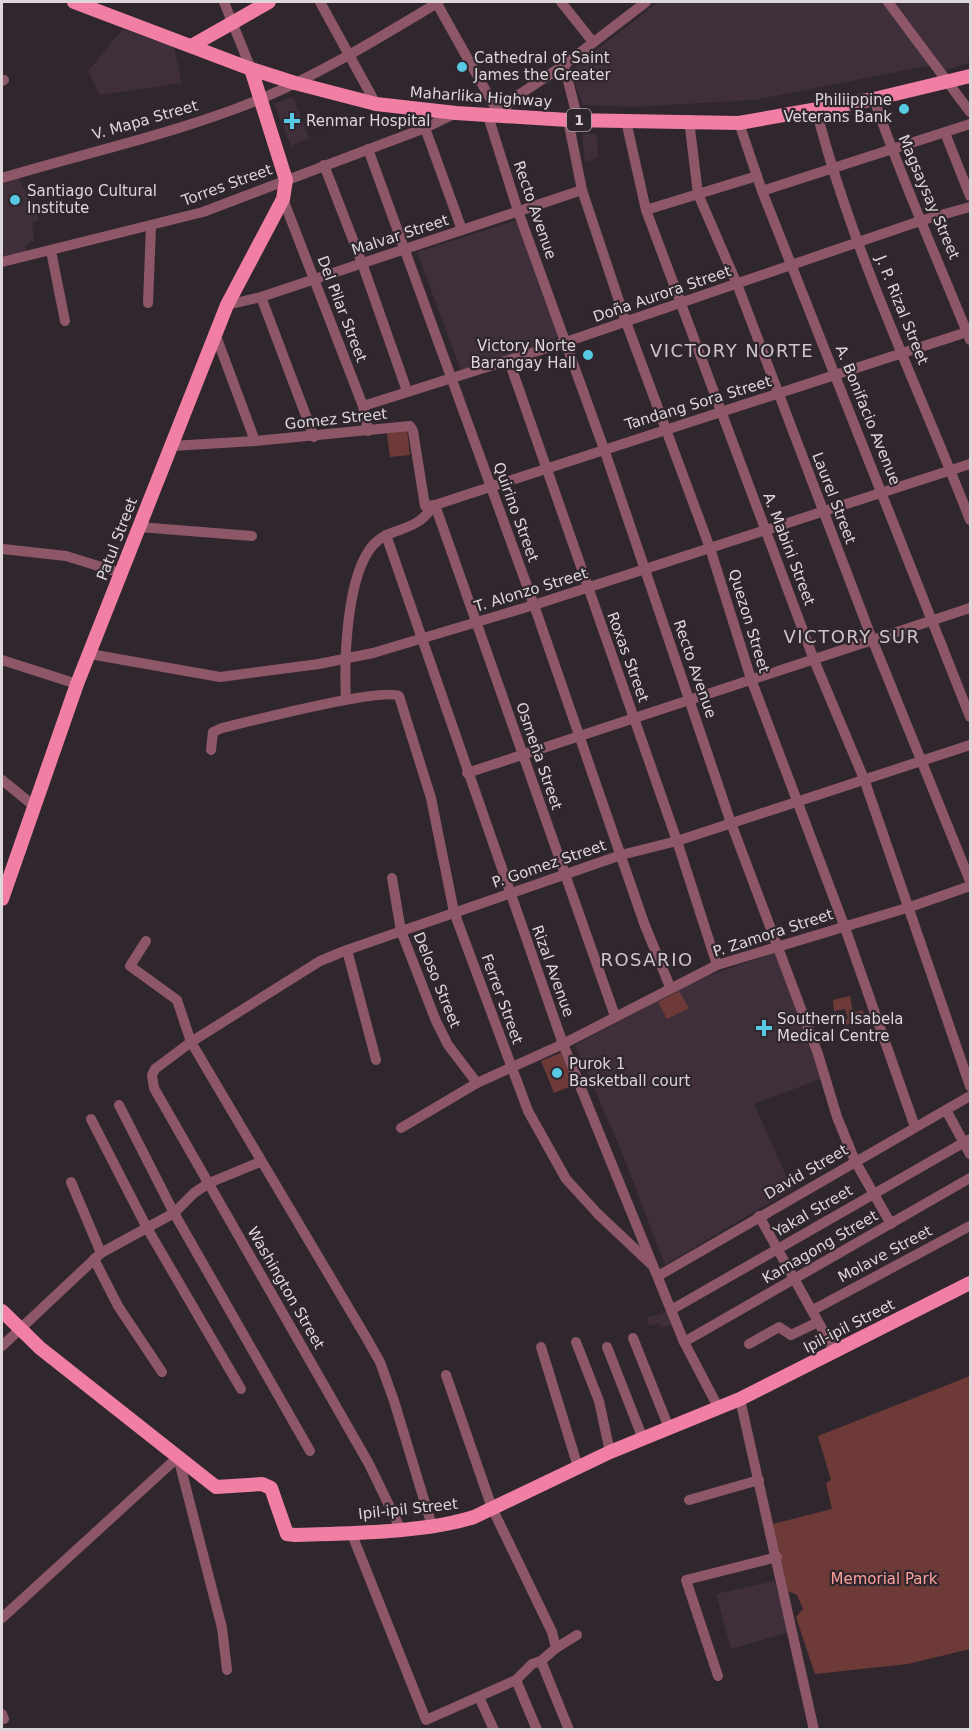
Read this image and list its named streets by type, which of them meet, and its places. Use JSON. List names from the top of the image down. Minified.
{"streets":{"main road":["Maharlika Highway","1","Patul Street","Ipil-ipil Street"],"street":["V. Mapa Street","Torres Street","Magsaysay Street","Recto Avenue","Malvar Street","Doña Aurora Street","Del Pilar Street","J. P. Rizal Street","Tandang Sora Street","A. Bonifacio Avenue","Gomez Street","Laurel Street","Quirino Street","A. Mabini Street","T. Alonzo Street","Quezon Street","Roxas Street","Osmeña Street","P. Gomez Street","P. Zamora Street","Rizal Avenue","Deloso Street","Ferrer Street","David Street","Yakal Street","Kamagong Street","Molave Street","Washington Street"]},"crossings":[["Maharlika Highway","V. Mapa Street"],["Maharlika Highway","Torres Street"],["Maharlika Highway","Magsaysay Street"],["Maharlika Highway","Recto Avenue"],["Maharlika Highway","J. P. Rizal Street"],["Maharlika Highway","A. Bonifacio Avenue"],["Maharlika Highway","Laurel Street"],["Maharlika Highway","A. Mabini Street"],["Maharlika Highway","Quezon Street"],["V. Mapa Street","Recto Avenue"],["Torres Street","Quirino Street"],["Torres Street","Patul Street"],["Magsaysay Street","Doña Aurora Street"],["Magsaysay Street","Tandang Sora Street"],["Recto Avenue","Malvar Street"],["Recto Avenue","Doña Aurora Street"],["Recto Avenue","Tandang Sora Street"],["Recto Avenue","T. Alonzo Street"],["Recto Avenue","P. Gomez Street"],["Recto Avenue","P. Zamora Street"],["Recto Avenue","David Street"],["Recto Avenue","Yakal Street"],["Recto Avenue","Kamagong Street"],["Malvar Street","Del Pilar Street"],["Malvar Street","Quirino Street"],["Malvar Street","Patul Street"],["Malvar Street","Quezon Street"],["Doña Aurora Street","Del Pilar Street"],["Doña Aurora Street","J. P. Rizal Street"],["Doña Aurora Street","A. Bonifacio Avenue"],["Doña Aurora Street","Laurel Street"],["Doña Aurora Street","Quirino Street"],["Doña Aurora Street","A. Mabini Street"],["Doña Aurora Street","Quezon Street"],["Doña Aurora Street","Roxas Street"],["Del Pilar Street","Gomez Street"],["Del Pilar Street","Patul Street"],["J. P. Rizal Street","Tandang Sora Street"],["J. P. Rizal Street","T. Alonzo Street"],["Tandang Sora Street","A. Bonifacio Avenue"],["Tandang Sora Street","Gomez Street"],["Tandang Sora Street","Laurel Street"],["Tandang Sora Street","Quirino Street"],["Tandang Sora Street","A. Mabini Street"],["Tandang Sora Street","Quezon Street"],["Tandang Sora Street","Roxas Street"],["Tandang Sora Street","Osmeña Street"],["A. Bonifacio Avenue","T. Alonzo Street"],["Gomez Street","Patul Street"],["Gomez Street","Osmeña Street"],["Laurel Street","T. Alonzo Street"],["Laurel Street","P. Gomez Street"],["Quirino Street","T. Alonzo Street"],["Quirino Street","P. Gomez Street"],["Quirino Street","P. Zamora Street"],["Patul Street","T. Alonzo Street"],["A. Mabini Street","T. Alonzo Street"],["A. Mabini Street","P. Gomez Street"],["A. Mabini Street","P. Zamora Street"],["T. Alonzo Street","Quezon Street"],["T. Alonzo Street","Roxas Street"],["T. Alonzo Street","Osmeña Street"],["T. Alonzo Street","Rizal Avenue"],["Quezon Street","P. Gomez Street"],["Quezon Street","P. Zamora Street"],["Quezon Street","David Street"],["Roxas Street","P. Gomez Street"],["Roxas Street","P. Zamora Street"],["Osmeña Street","P. Gomez Street"],["Osmeña Street","P. Zamora Street"],["P. Gomez Street","Rizal Avenue"],["P. Gomez Street","Deloso Street"],["P. Gomez Street","Ferrer Street"],["P. Gomez Street","Washington Street"],["P. Zamora Street","Rizal Avenue"],["P. Zamora Street","Deloso Street"],["P. Zamora Street","Ferrer Street"],["Rizal Avenue","Ferrer Street"],["Rizal Avenue","David Street"],["Rizal Avenue","Yakal Street"],["Rizal Avenue","Kamagong Street"],["Rizal Avenue","Ipil-ipil Street"],["Ferrer Street","David Street"],["Washington Street","Ipil-ipil Street"]],"districts":["VICTORY NORTE","VICTORY SUR","ROSARIO"],"parks":["Memorial Park"],"places":{"other":["Cathedral of Saint James the Greater","Philiippine Veterans Bank","Santiago Cultural Institute","Victory Norte Barangay Hall","Purok 1 Basketball court"],"health":["Renmar Hospital","Southern Isabela Medical Centre"]}}
